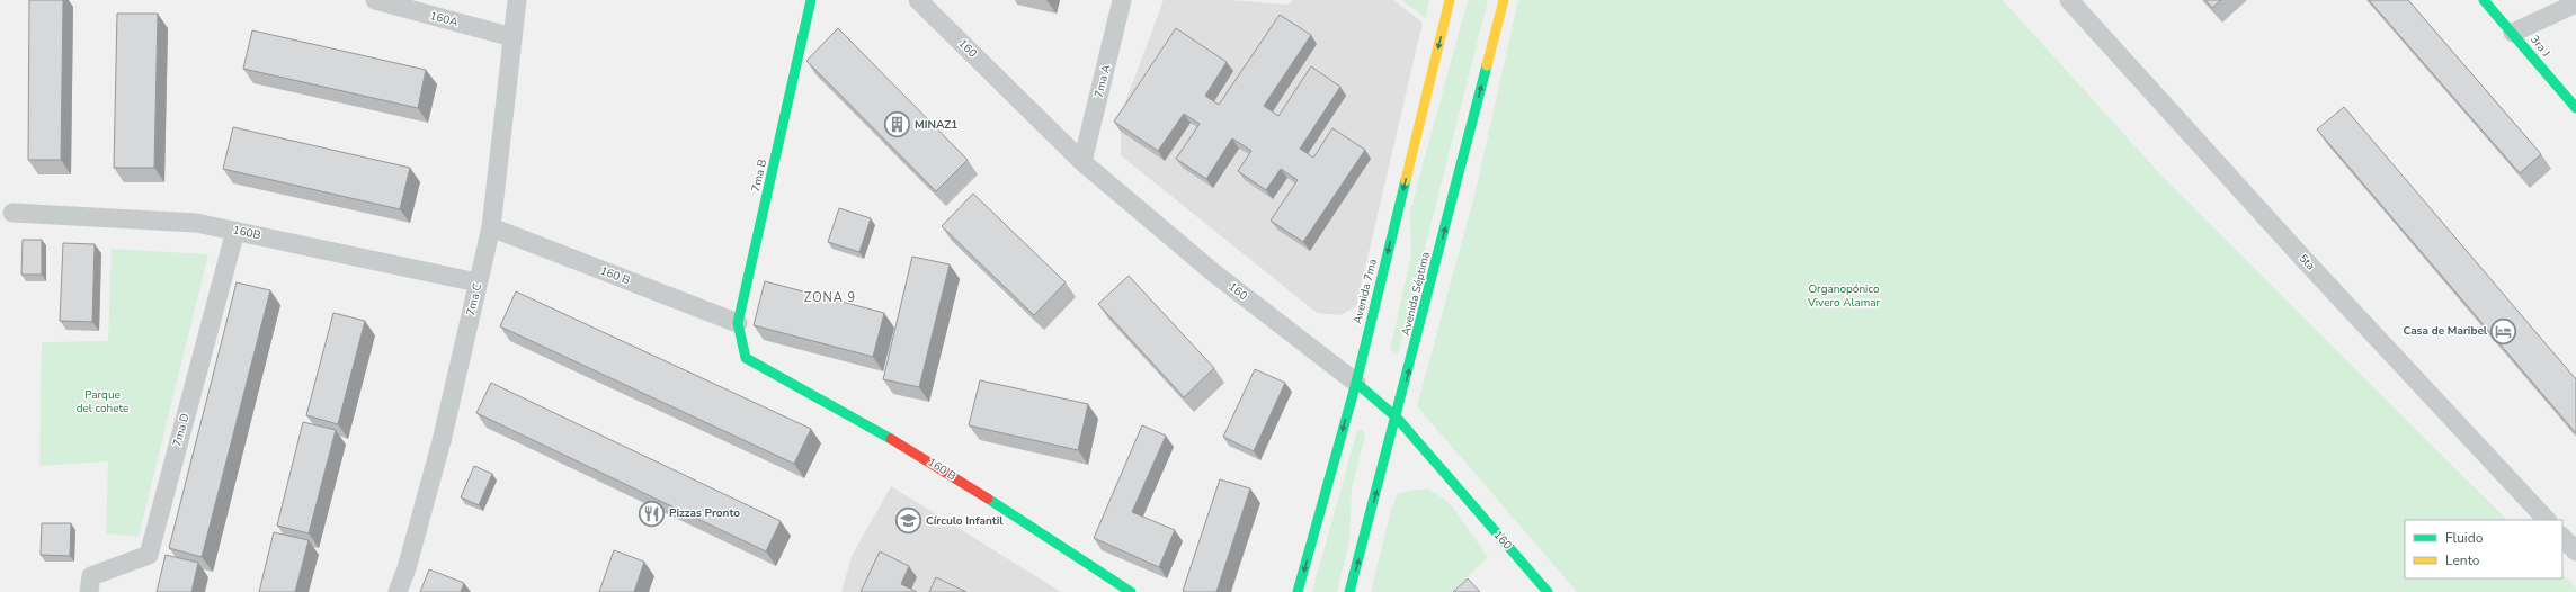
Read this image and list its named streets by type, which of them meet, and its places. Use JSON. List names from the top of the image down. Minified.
{"streets":{"main road":["3ra J","160","7ma B","160 B","Avenida 7ma","Avenida Séptima"],"street":["160A","7ma A","160B","5ta","7ma C","7ma D"]},"crossings":[["160A","7ma C"],["160","7ma A"],["160","Avenida 7ma"],["160","Avenida Séptima"],["7ma B","160 B"],["160B","7ma C"],["160B","7ma D"],["160 B","7ma C"]],"one_way":["Avenida 7ma"],"districts":["ZONA 9"],"parks":["Organopónico Vivero Alamar","Parque del cohete"],"places":{"building":["MINAZ1"],"hotel":["Casa de Maribel"],"restaurant":["Pizzas Pronto"],"school or university":["Círculo Infantil"]},"legend":["Fluido","Lento"]}
